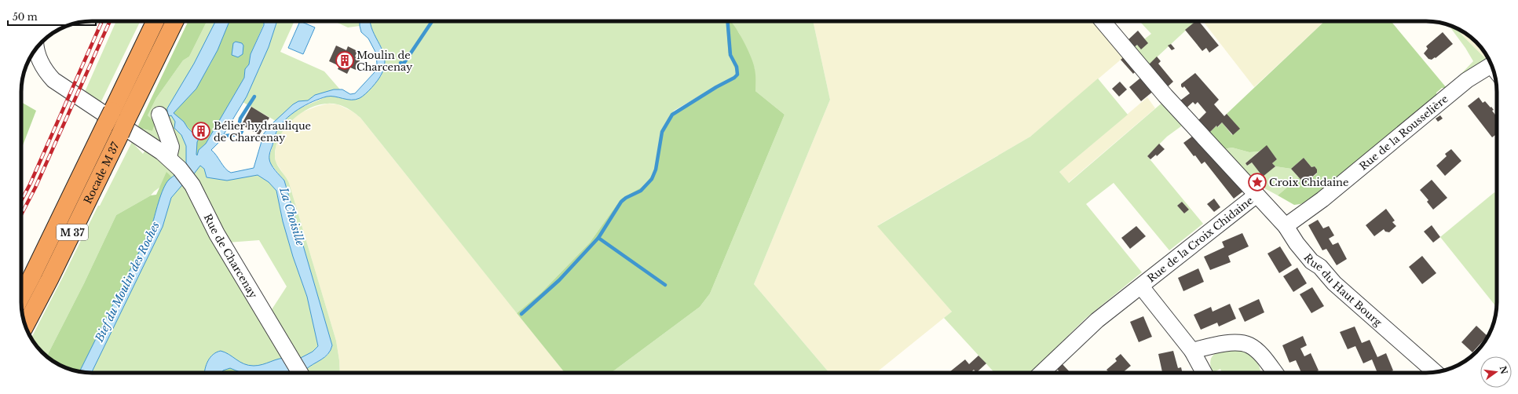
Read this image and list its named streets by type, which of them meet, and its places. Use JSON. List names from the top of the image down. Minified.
{"streets":{"highway":["Rocade M 37","M 37"],"street":["Rue de la Rousselière","Rue de la Croix Chidaine","Rue de Charcenay","Rue du Haut Bourg"]},"crossings":[["Rue de la Rousselière","Rue du Haut Bourg"],["Rue de la Croix Chidaine","Rue du Haut Bourg"]],"water":["La Choisille","Bief du Moulin des Roches"],"places":{"building":["Moulin de Charcenay","Bélier hydraulique de Charcenay"],"place":["Croix Chidaine"]},"scale_bar":"50 m","north":"right"}
